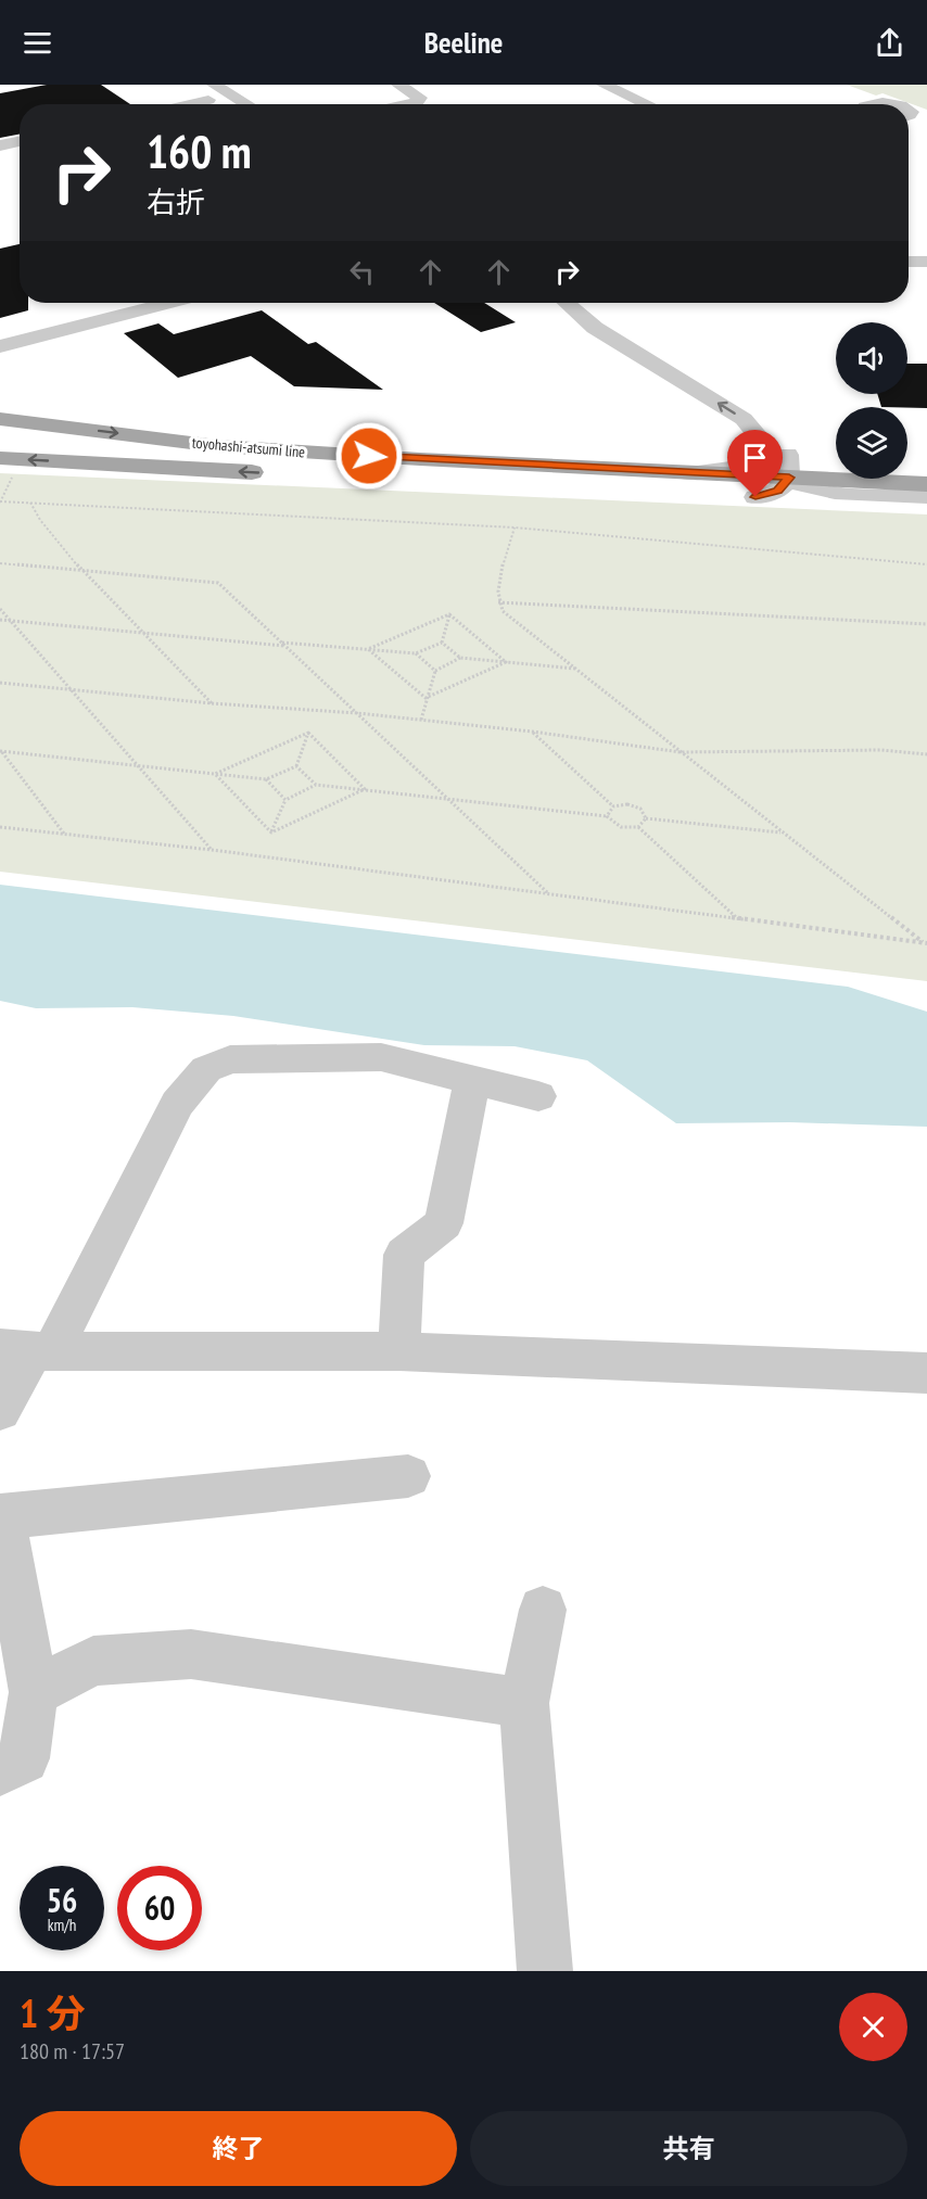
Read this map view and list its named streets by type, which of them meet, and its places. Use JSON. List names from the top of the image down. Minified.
{"streets":{"main road":["toyohashi-atsumi line"]},"page":{"header":"Beeline","turn":["160 m","右折"],"speed":"56 km/h","limit":"60","heading":["1 分","180 m · 17:57"],"buttons":["終了","共有"]}}
